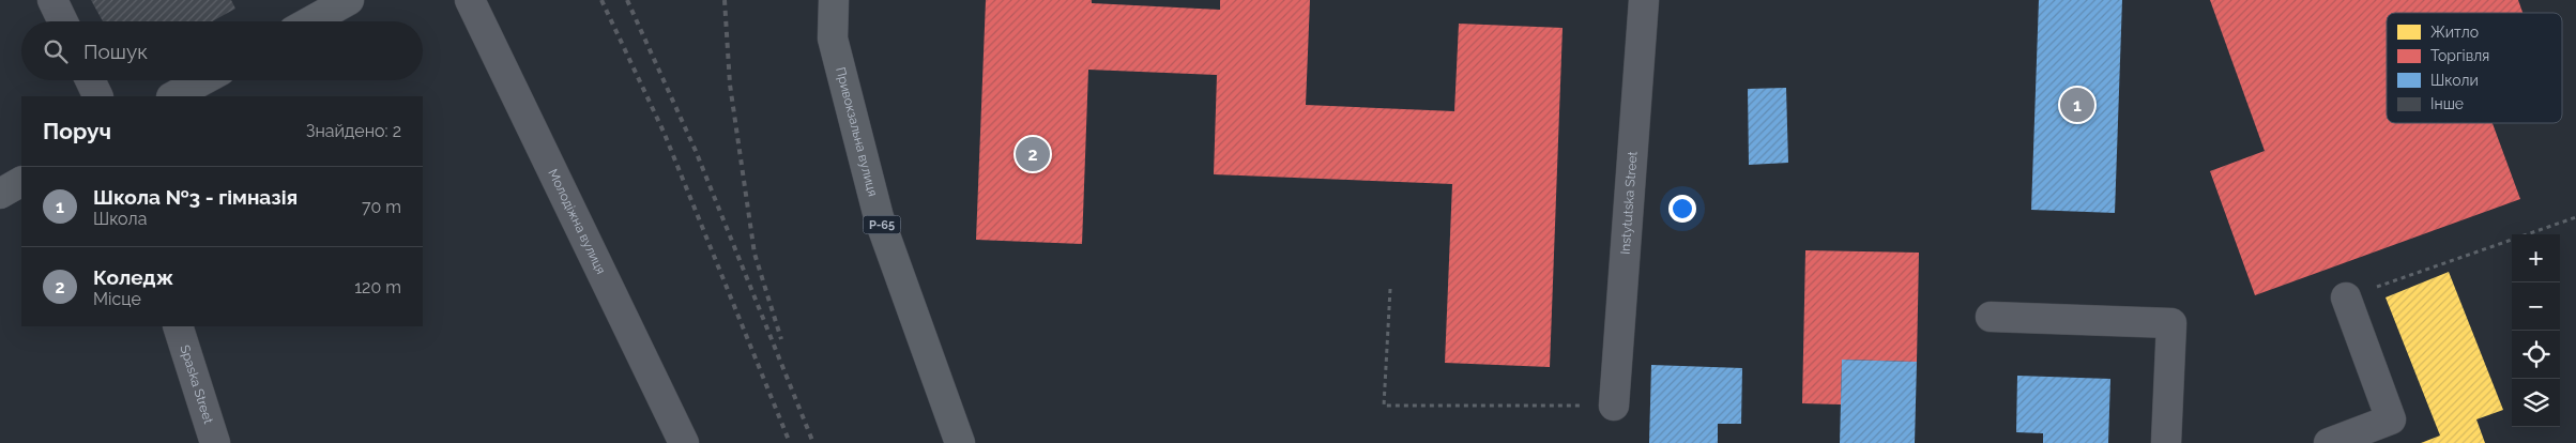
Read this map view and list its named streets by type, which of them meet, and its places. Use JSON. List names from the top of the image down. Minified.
{"streets":{"main road":["Привокзальна вулиця","Р-65"],"street":["Instytutska Street","Молодіжна вулиця","Spaska Street"]},"legend":["Житло","Торгівля","Школи","Інше"],"page":{"search":"Пошук","pins":["1","2"],"heading":["Поруч","Знайдено: 2"],"list":[{"mark":"1","name":"Школа №3 - гімназія","note":"Школа","value":"70 m"},{"mark":"2","name":"Коледж","note":"Місце","value":"120 m"}],"map_buttons":["+","−"]}}
